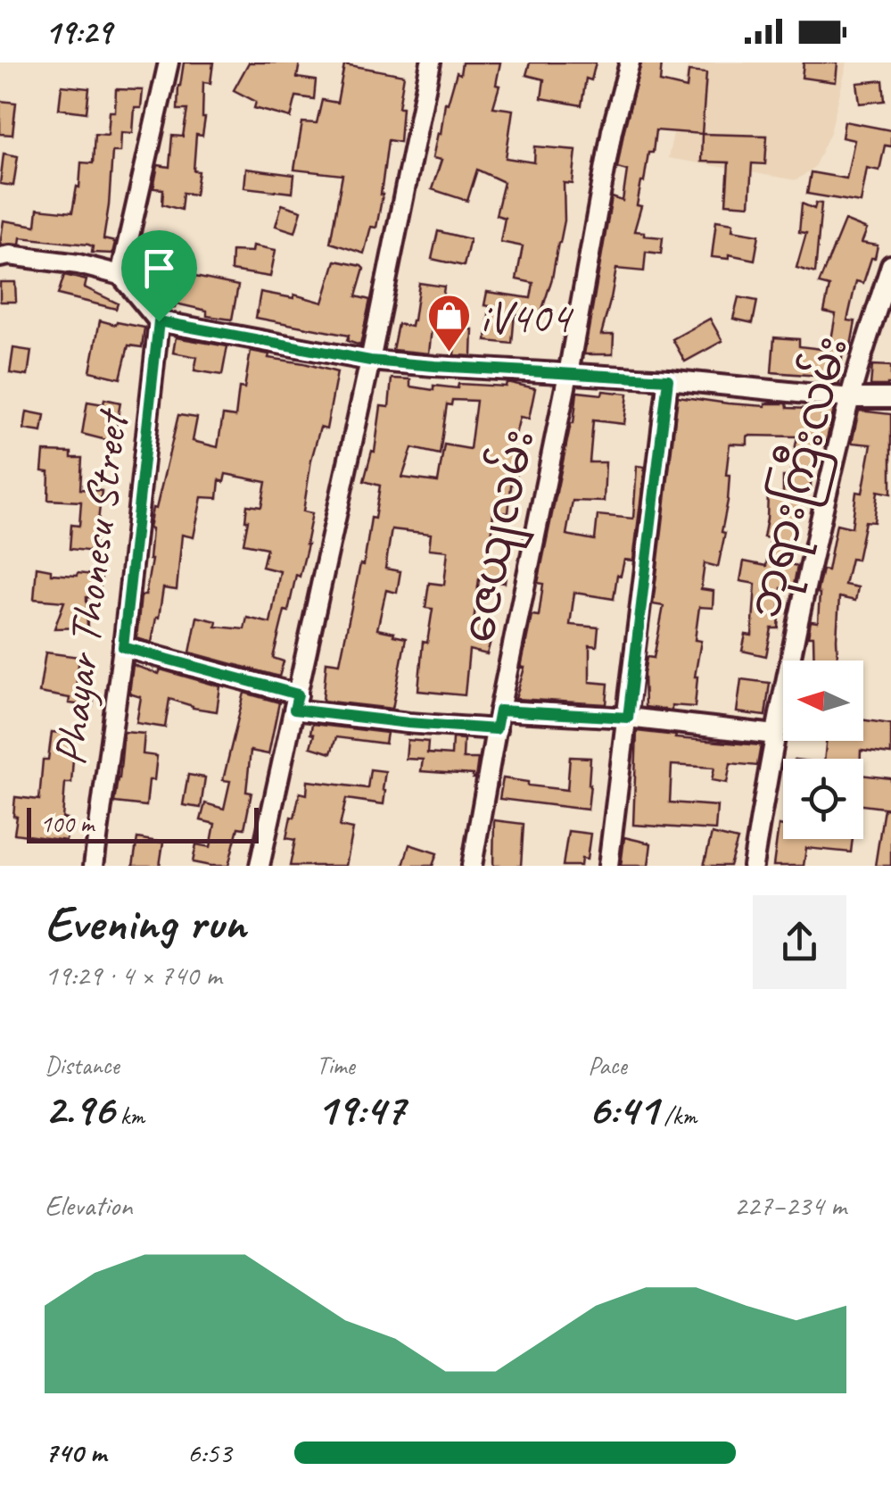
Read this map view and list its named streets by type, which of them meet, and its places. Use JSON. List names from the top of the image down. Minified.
{"streets":{"street":["ဘုရားကြီးလမ်း","ဇေယျလမ်း","Phayar Thonesu Street"]},"places":{"shop":["iV404"]},"scale_bar":"100 m","north":"left","page":{"status":"19:29","scale":"100 m","heading":["Evening run","19:29 · 4 × 740 m"],"stats":[["Distance","2.96 km"],["Time","19:47"],["Pace","6:41 /km"]],"chart":["Elevation","227–234 m"],"list":[{"name":"740 m","note":"6:53"}]}}
